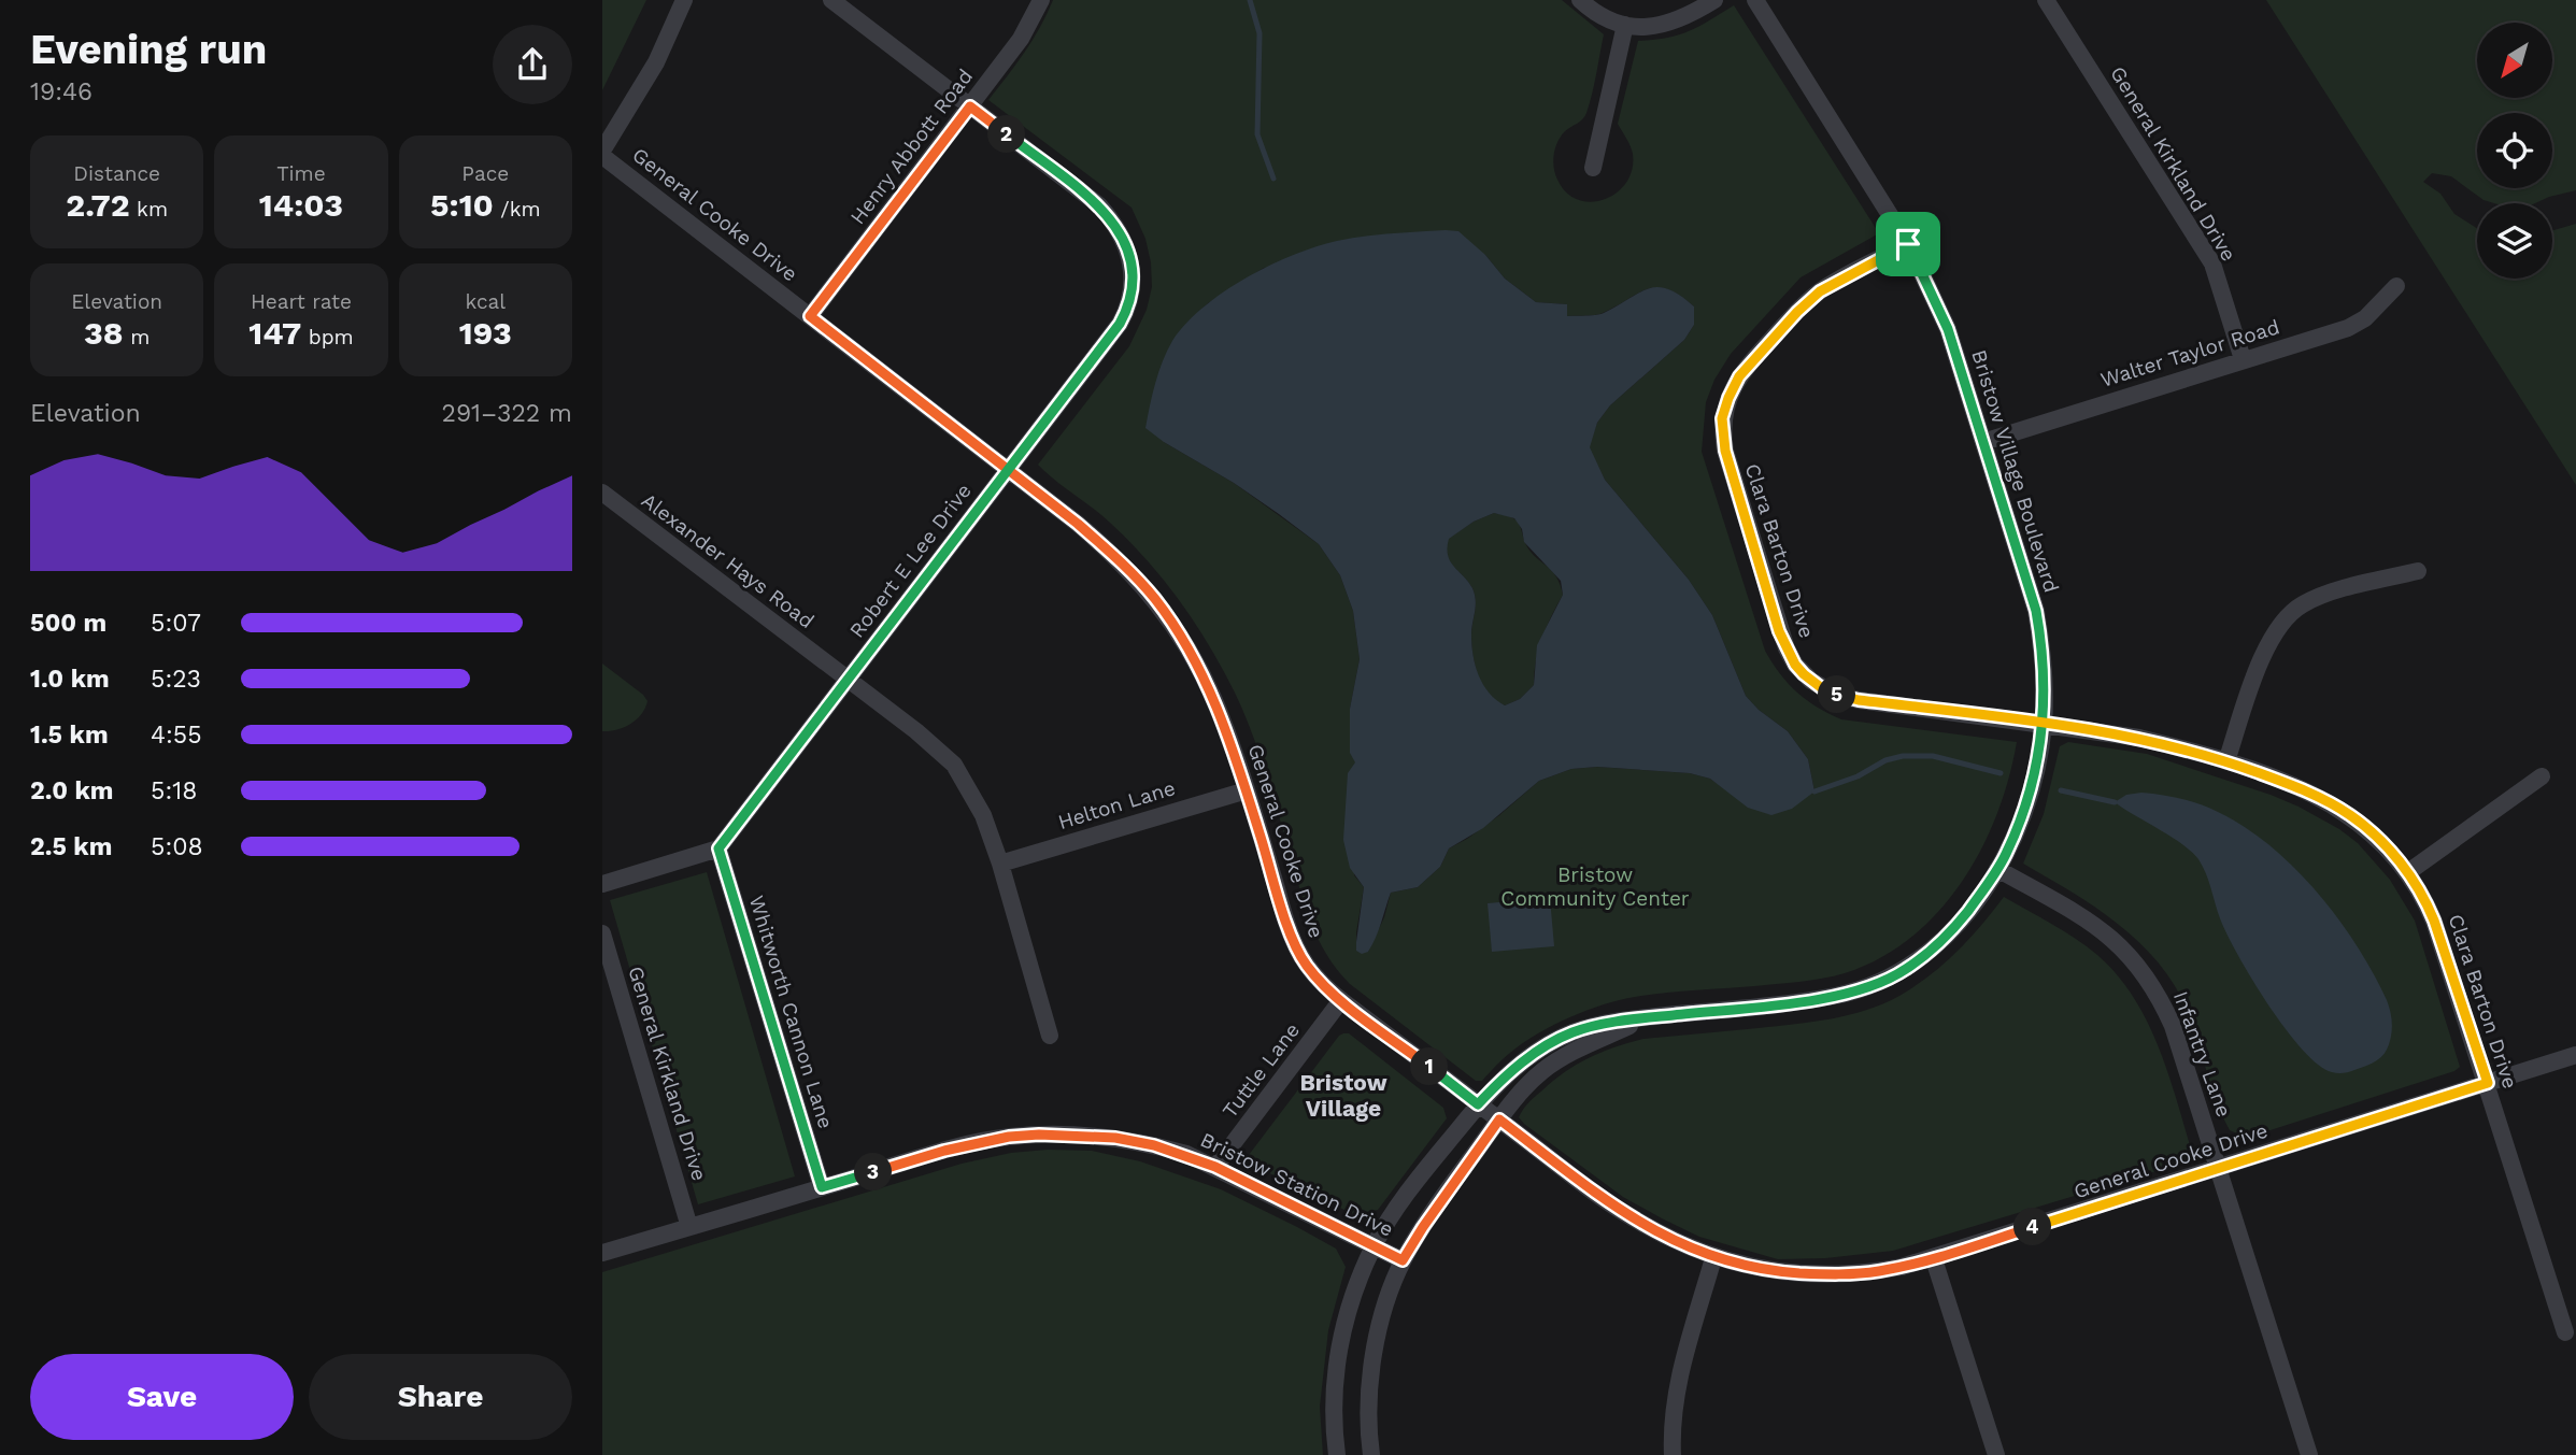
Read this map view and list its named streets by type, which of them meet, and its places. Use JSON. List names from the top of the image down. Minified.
{"streets":{"street":["Henry Abbott Road","General Kirkland Drive","General Cooke Drive","Walter Taylor Road","Bristow Village Boulevard","Clara Barton Drive","Alexander Hays Road","Robert E Lee Drive","Helton Lane","Whitworth Cannon Lane","Infantry Lane","Tuttle Lane","Bristow Station Drive"]},"crossings":[["Henry Abbott Road","General Cooke Drive"],["Henry Abbott Road","Robert E Lee Drive"],["General Kirkland Drive","Walter Taylor Road"],["General Kirkland Drive","Bristow Station Drive"],["General Cooke Drive","Bristow Village Boulevard"],["General Cooke Drive","Clara Barton Drive"],["General Cooke Drive","Robert E Lee Drive"],["General Cooke Drive","Helton Lane"],["General Cooke Drive","Infantry Lane"],["General Cooke Drive","Tuttle Lane"],["Walter Taylor Road","Bristow Village Boulevard"],["Bristow Village Boulevard","Clara Barton Drive"],["Bristow Village Boulevard","Infantry Lane"],["Bristow Village Boulevard","Bristow Station Drive"],["Alexander Hays Road","Robert E Lee Drive"],["Alexander Hays Road","Helton Lane"],["Robert E Lee Drive","Whitworth Cannon Lane"],["Whitworth Cannon Lane","Bristow Station Drive"],["Tuttle Lane","Bristow Station Drive"]],"districts":["Bristow Village"],"parks":["Bristow Community Center"],"north":"bottom left","page":{"heading":["Evening run","19:46"],"pins":["2","5","1","3","4"],"stats":[["Distance","2.72 km"],["Time","14:03"],["Pace","5:10 /km"],["Elevation","38 m"],["Heart rate","147 bpm"],["kcal","193"]],"chart":["Elevation","291–322 m"],"list":[{"name":"500 m","note":"5:07"},{"name":"1.0 km","note":"5:23"},{"name":"1.5 km","note":"4:55"},{"name":"2.0 km","note":"5:18"},{"name":"2.5 km","note":"5:08"}],"buttons":["Save","Share"]}}
